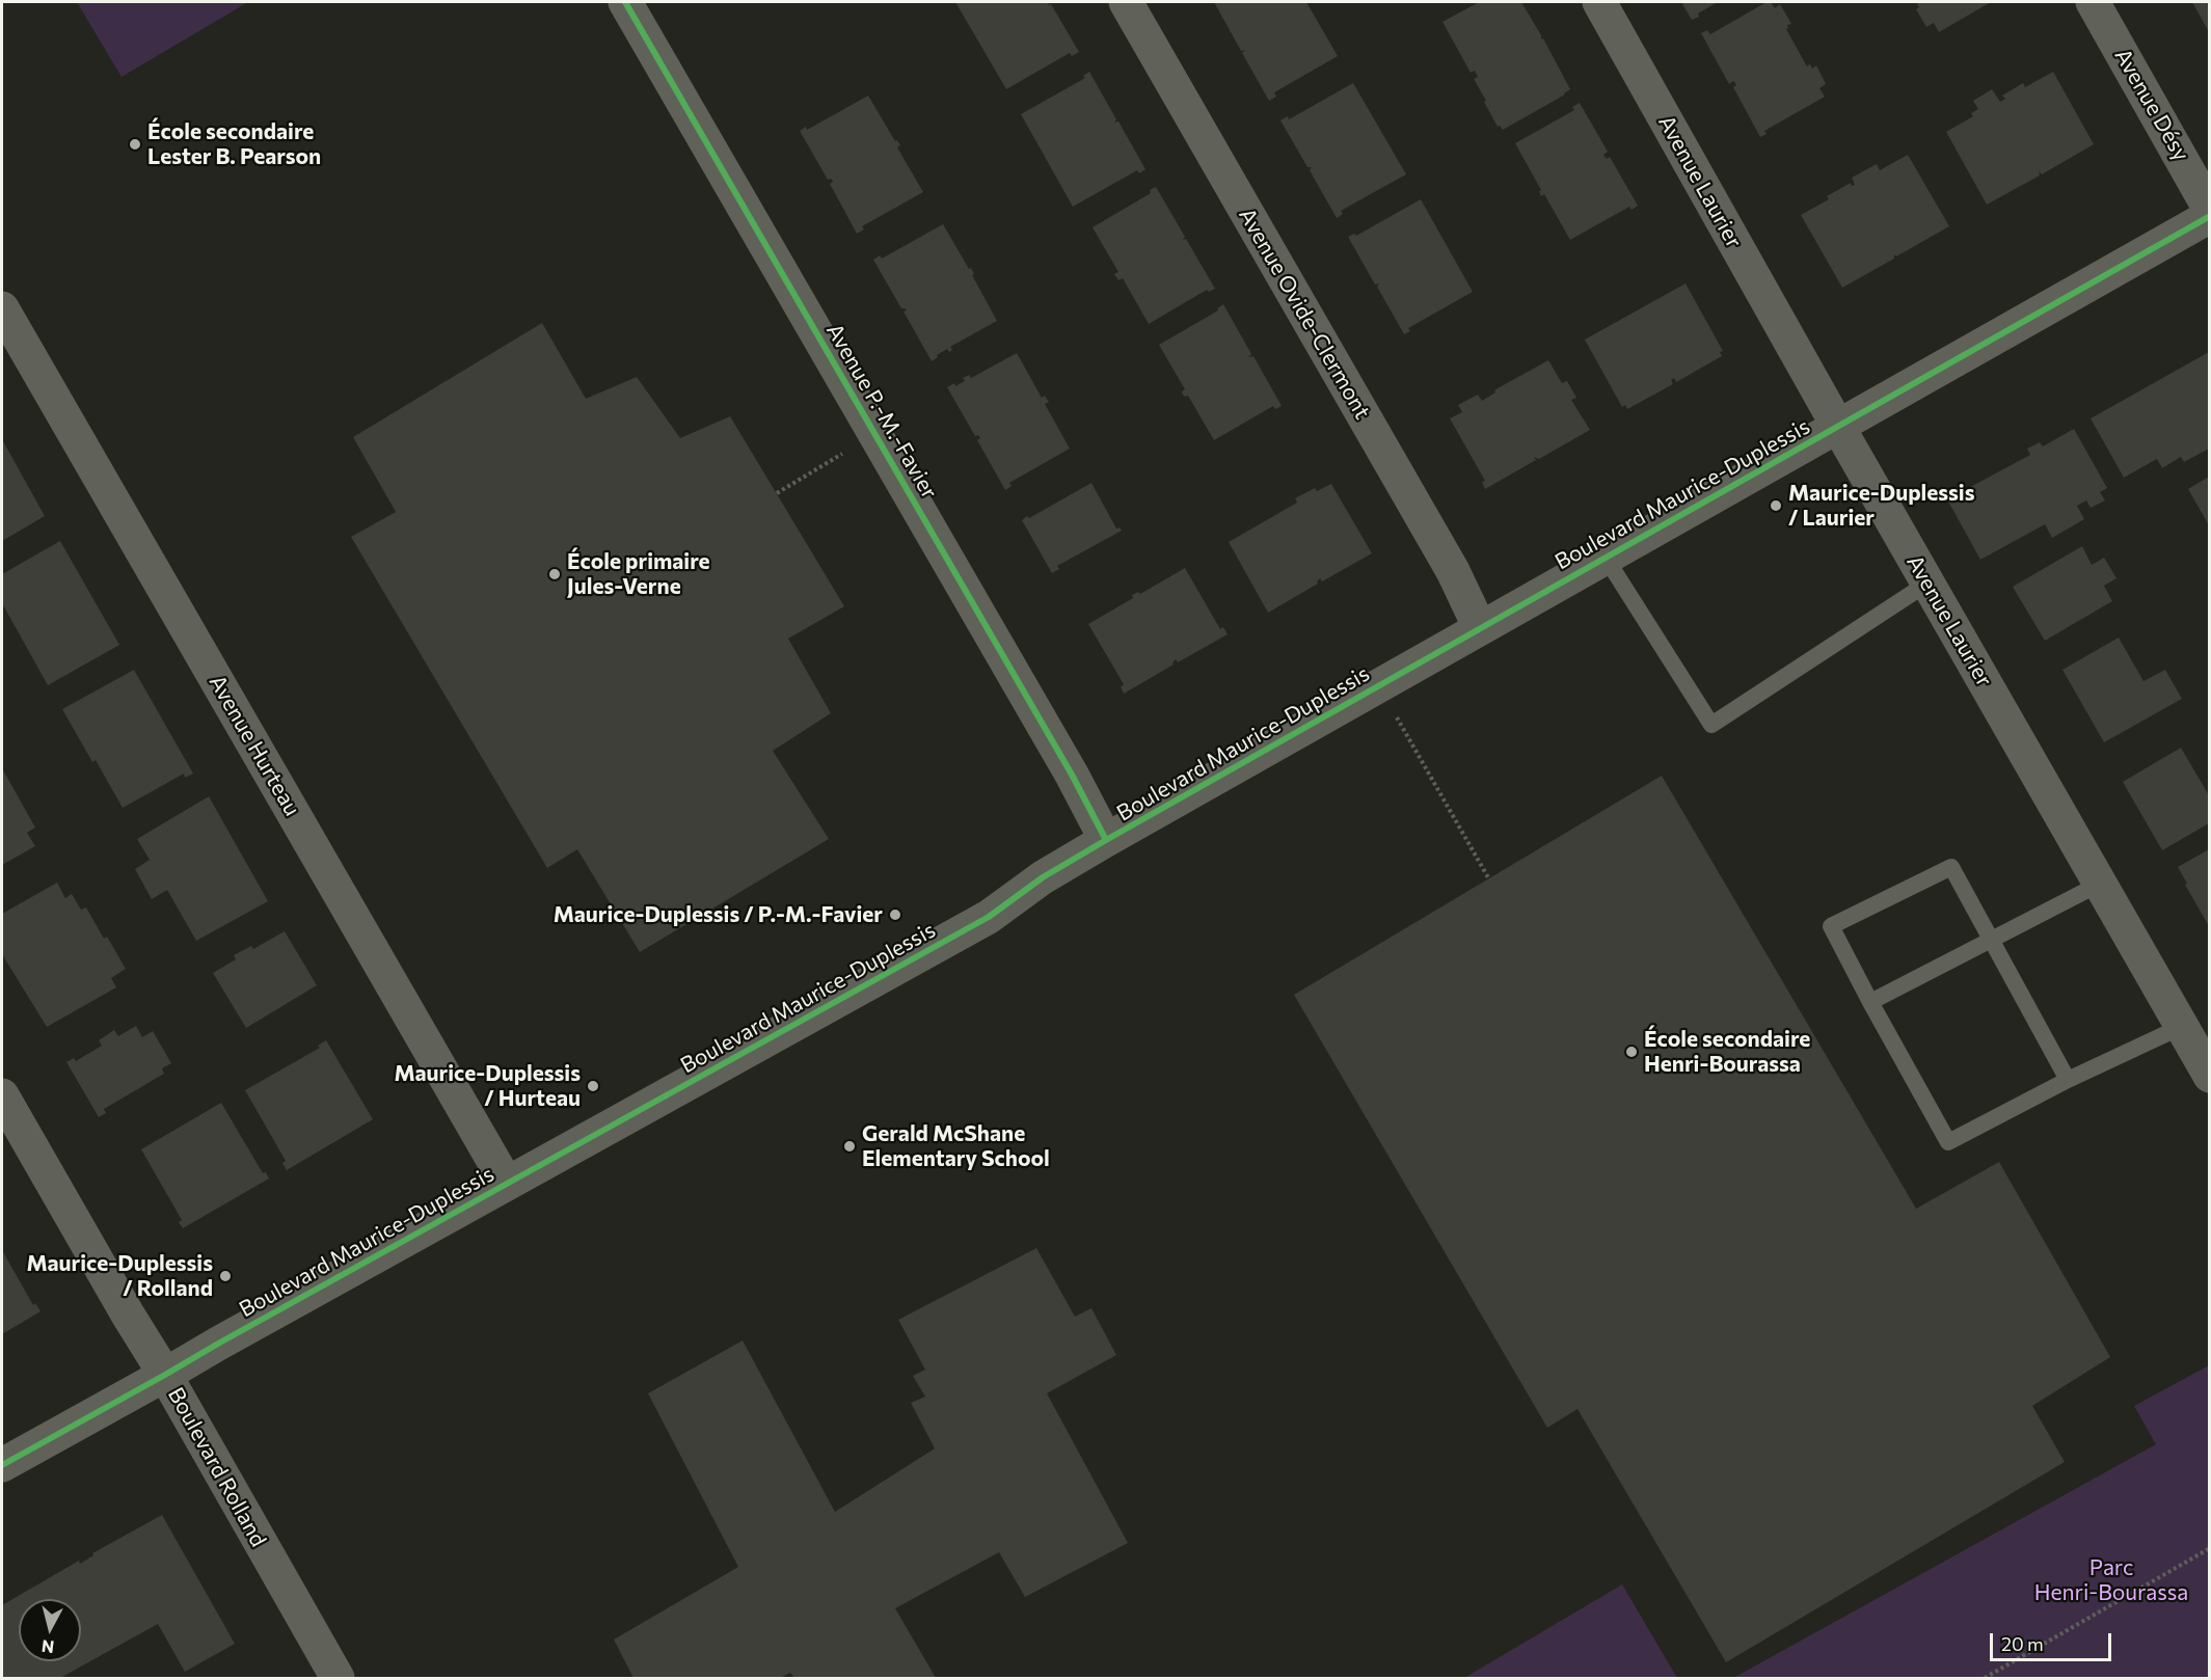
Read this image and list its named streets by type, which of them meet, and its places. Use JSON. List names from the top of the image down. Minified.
{"streets":{"street":["Avenue Désy","Avenue Laurier","Avenue Ovide-Clermont","Avenue P.-M.-Favier","Boulevard Maurice-Duplessis","Avenue Hurteau","Boulevard Rolland"]},"crossings":[["Avenue Laurier","Boulevard Maurice-Duplessis"],["Avenue Ovide-Clermont","Boulevard Maurice-Duplessis"],["Avenue P.-M.-Favier","Boulevard Maurice-Duplessis"],["Boulevard Maurice-Duplessis","Avenue Hurteau"],["Boulevard Maurice-Duplessis","Boulevard Rolland"]],"parks":["Parc Henri-Bourassa"],"places":["École secondaire Lester B. Pearson","Maurice-Duplessis / Laurier","École primaire Jules-Verne","Maurice-Duplessis / P.-M.-Favier","École secondaire Henri-Bourassa","Maurice-Duplessis / Hurteau","Gerald McShane Elementary School","Maurice-Duplessis / Rolland"],"scale_bar":"20 m","north":"bottom"}
